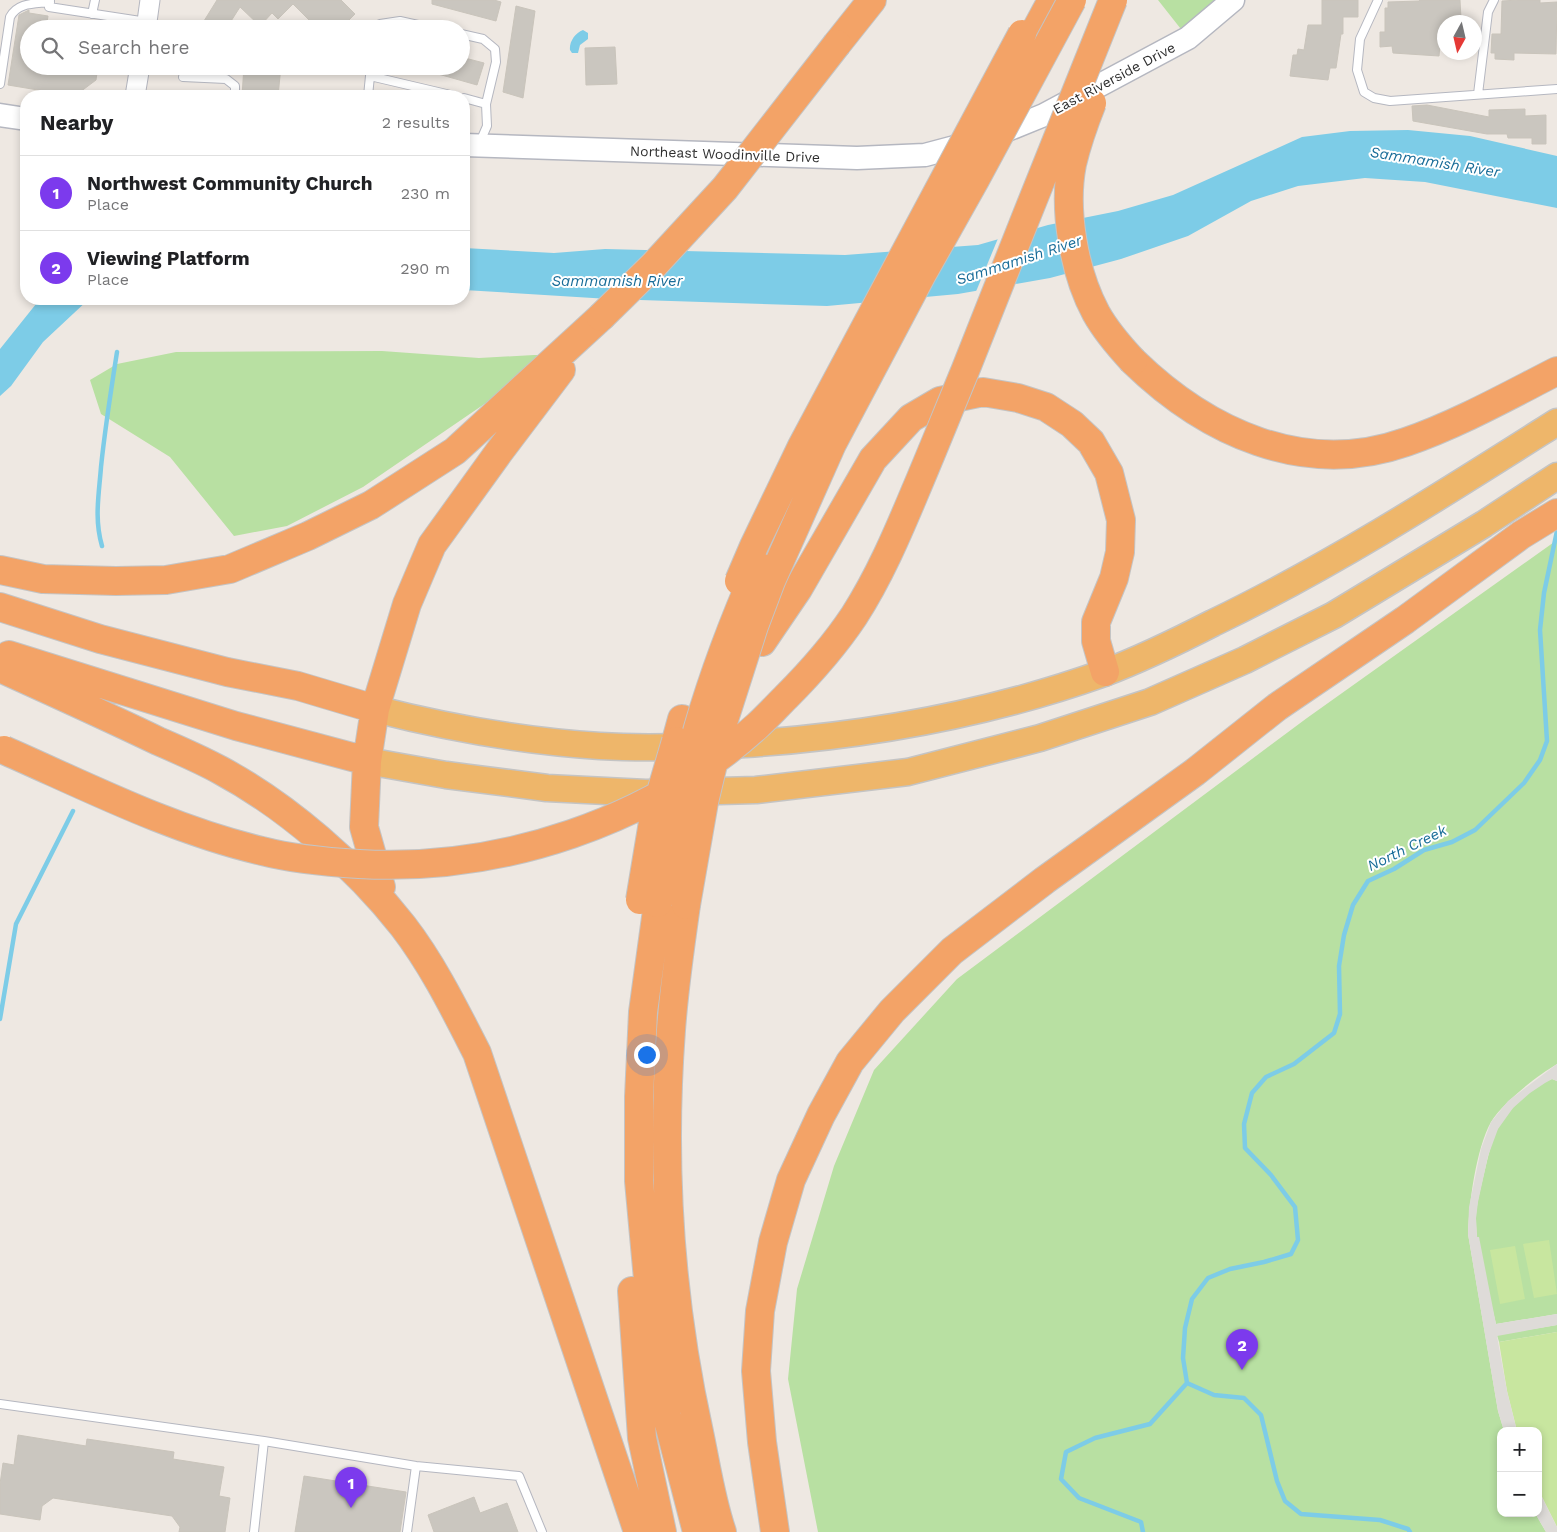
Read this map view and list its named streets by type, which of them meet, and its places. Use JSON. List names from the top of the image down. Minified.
{"streets":{"main road":["East Riverside Drive","Northeast Woodinville Drive"]},"crossings":[["East Riverside Drive","Northeast Woodinville Drive"]],"water":["Sammamish River","North Creek"],"north":"bottom","page":{"search":"Search here","heading":["Nearby","2 results"],"list":[{"mark":"1","name":"Northwest Community Church","note":"Place","value":"230 m"},{"mark":"2","name":"Viewing Platform","note":"Place","value":"290 m"}],"pins":["2","1"],"map_buttons":["+","−"]}}
